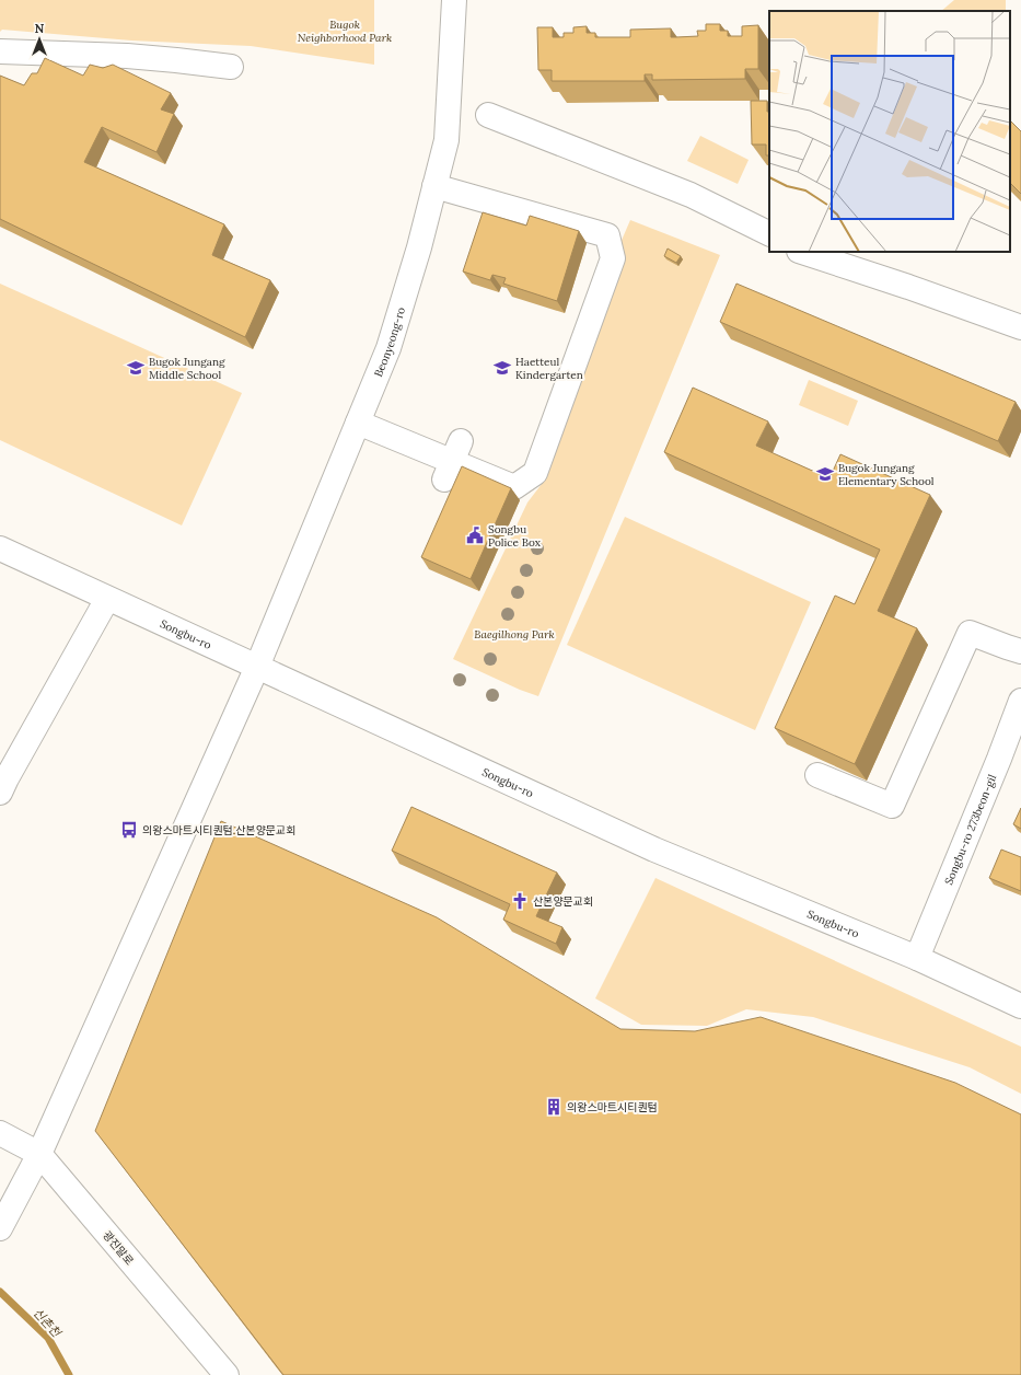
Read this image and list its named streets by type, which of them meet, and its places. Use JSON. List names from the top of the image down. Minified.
{"streets":{"street":["Beonyeong-ro","Songbu-ro","Songbu-ro 273beon-gil","광진말로"]},"crossings":[["Beonyeong-ro","Songbu-ro"],["Beonyeong-ro","광진말로"],["Songbu-ro","Songbu-ro 273beon-gil"]],"water":["신촌천"],"parks":["Bugok Neighborhood Park","Baegilhong Park"],"places":{"school or university":["Bugok Jungang Middle School","Haetteul Kindergarten","Bugok Jungang Elementary School"],"public building":["Songbu Police Box"],"bus stop":["의왕스마트시티퀀텀.산본양문교회"],"church":["산본양문교회"],"building":["의왕스마트시티퀀텀"]},"north":"top"}
